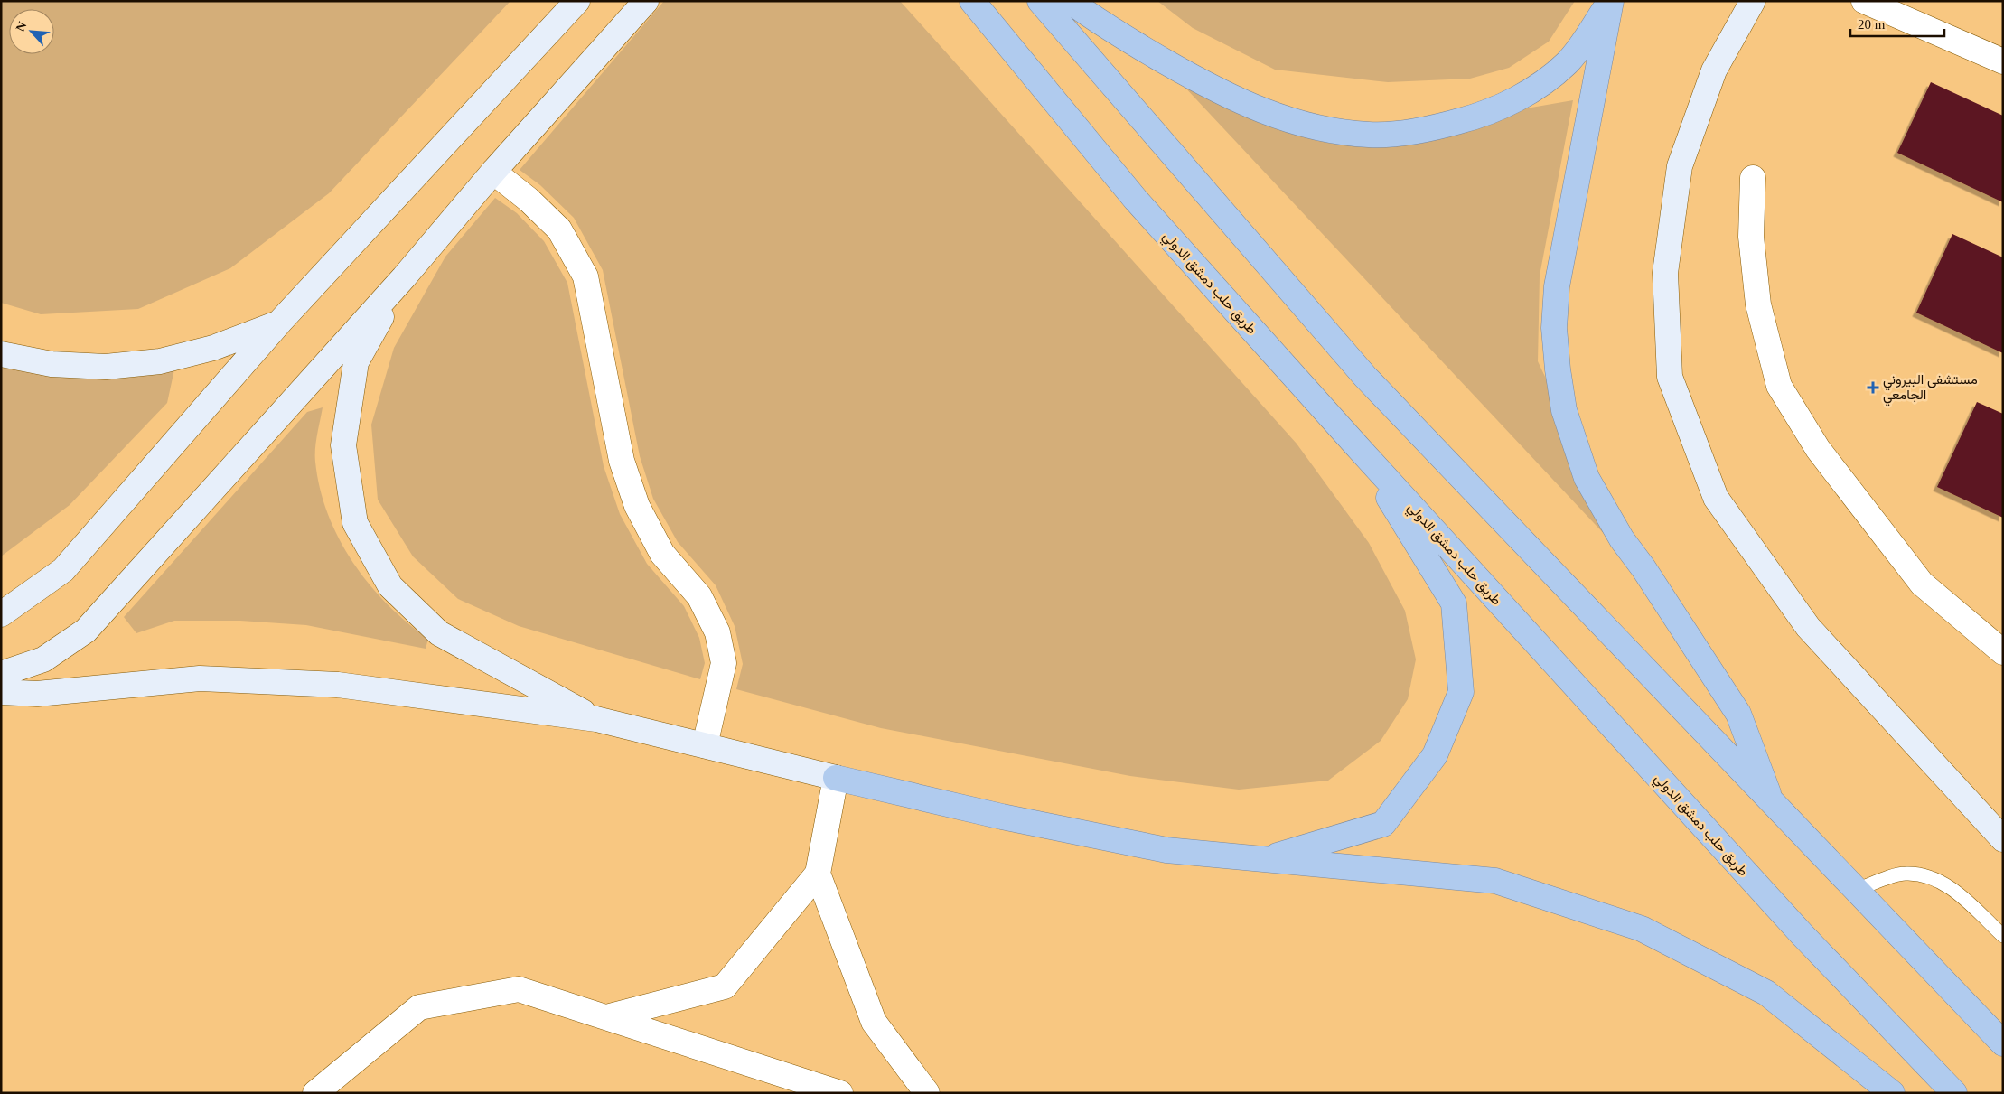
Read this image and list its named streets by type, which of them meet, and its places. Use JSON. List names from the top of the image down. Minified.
{"streets":{"highway":["طريق حلب دمشق الدولي"]},"places":{"health":["مستشفى البيروني الجامعي"]},"scale_bar":"20 m","north":"top left"}
